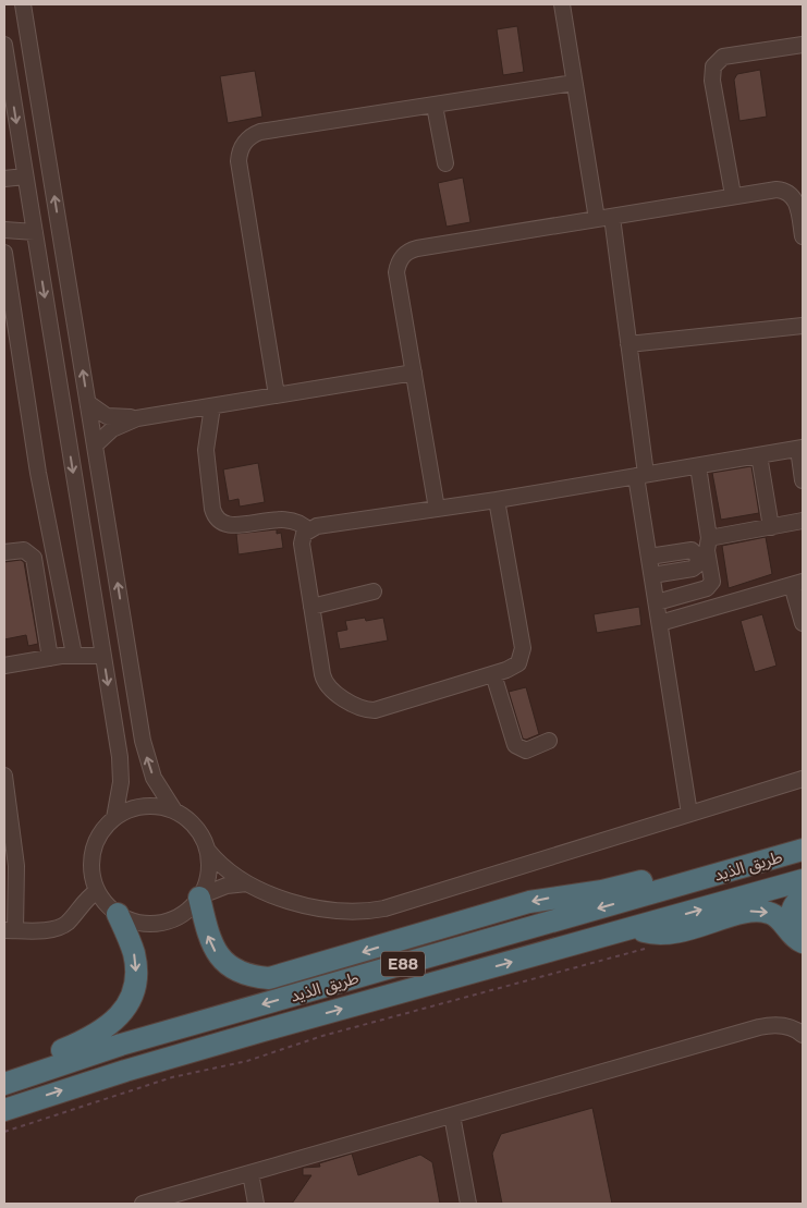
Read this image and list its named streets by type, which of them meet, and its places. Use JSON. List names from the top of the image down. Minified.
{"streets":{"highway":["طريق الذيد","E88"]}}
